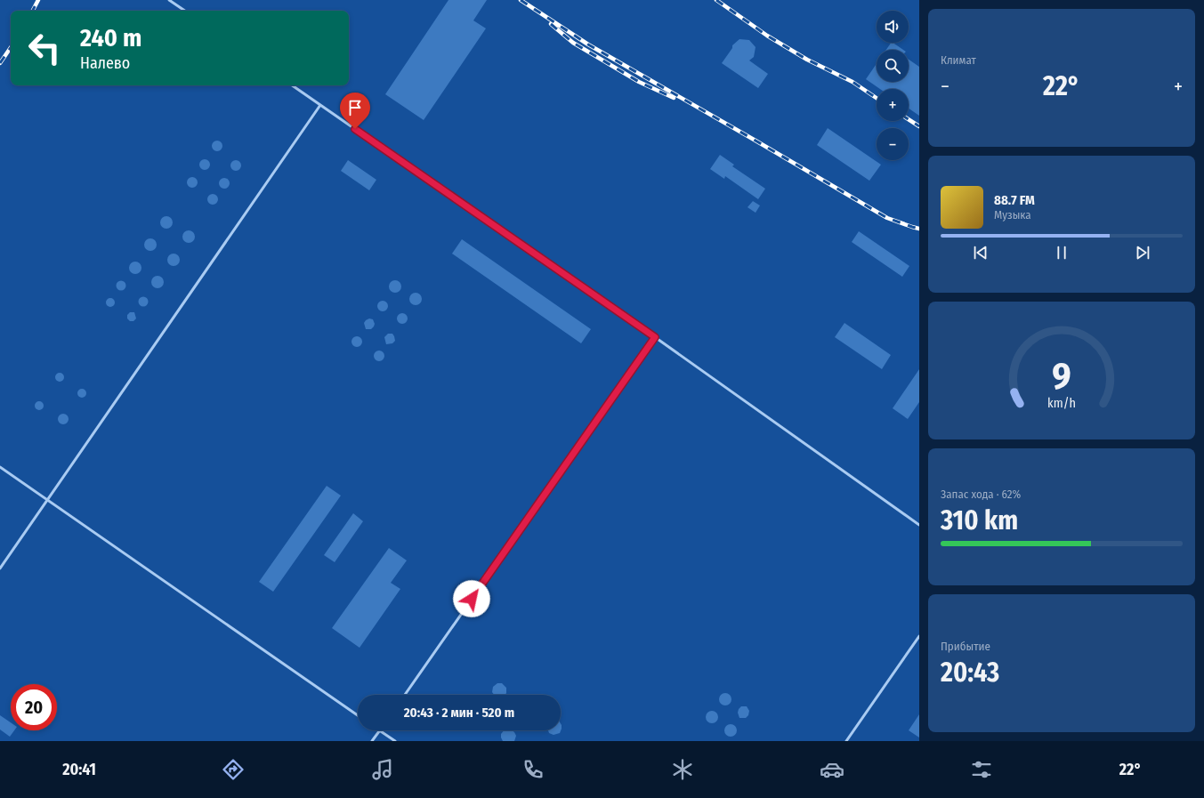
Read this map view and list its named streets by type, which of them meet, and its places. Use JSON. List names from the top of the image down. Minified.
{"page":{"tile":["Климат",["Запас хода · 62%","310 km"],["Прибытие","20:43"]],"map_buttons":["+","−"],"turn":["240 m","Налево"],"heat":["−","22°","+"],"song":["88.7 FM","Музыка"],"limit":"20","trip":"20:43 · 2 мин · 520 m","tabs":["20:41","22°"],"gauge":["9","km/h"]}}
